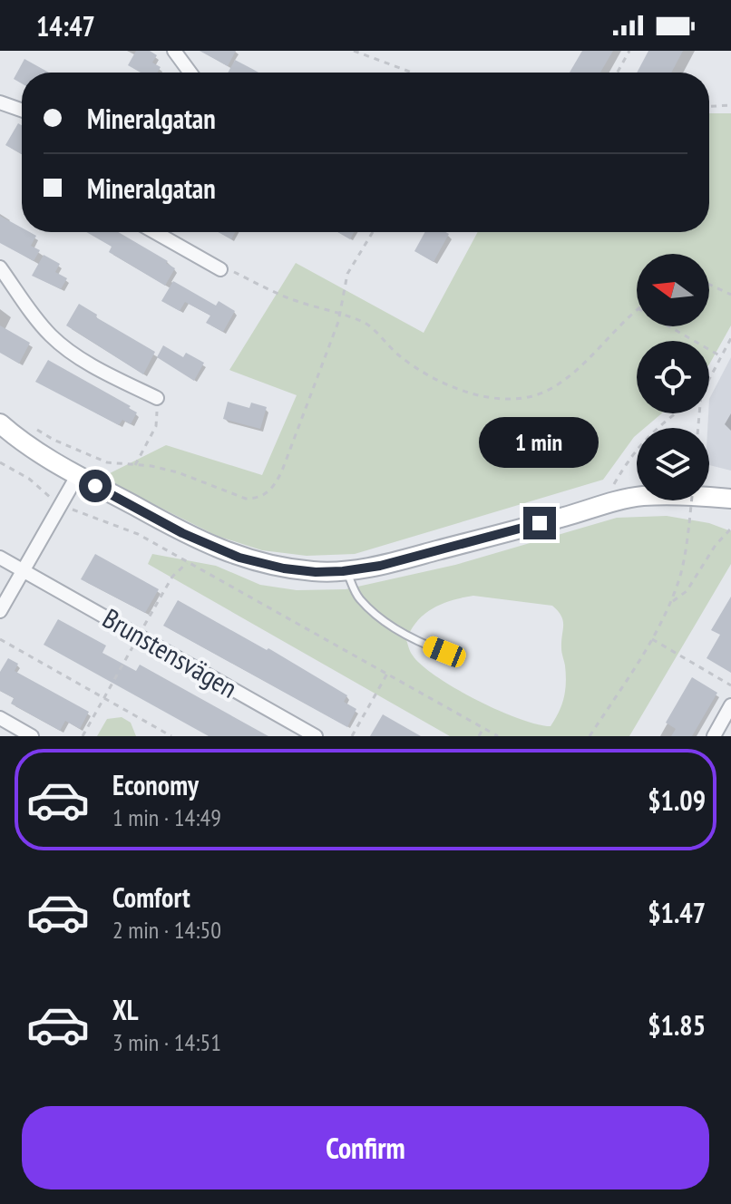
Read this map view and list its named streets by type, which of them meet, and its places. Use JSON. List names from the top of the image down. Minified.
{"streets":{"street":["Brunstensvägen"]},"north":"left","page":{"status":"14:47","banner":["Mineralgatan","Mineralgatan"],"bubble":"1 min","list":[{"name":"Economy","note":"1 min · 14:49","value":"$1.09"},{"name":"Comfort","note":"2 min · 14:50","value":"$1.47"},{"name":"XL","note":"3 min · 14:51","value":"$1.85"}],"buttons":"Confirm"}}
